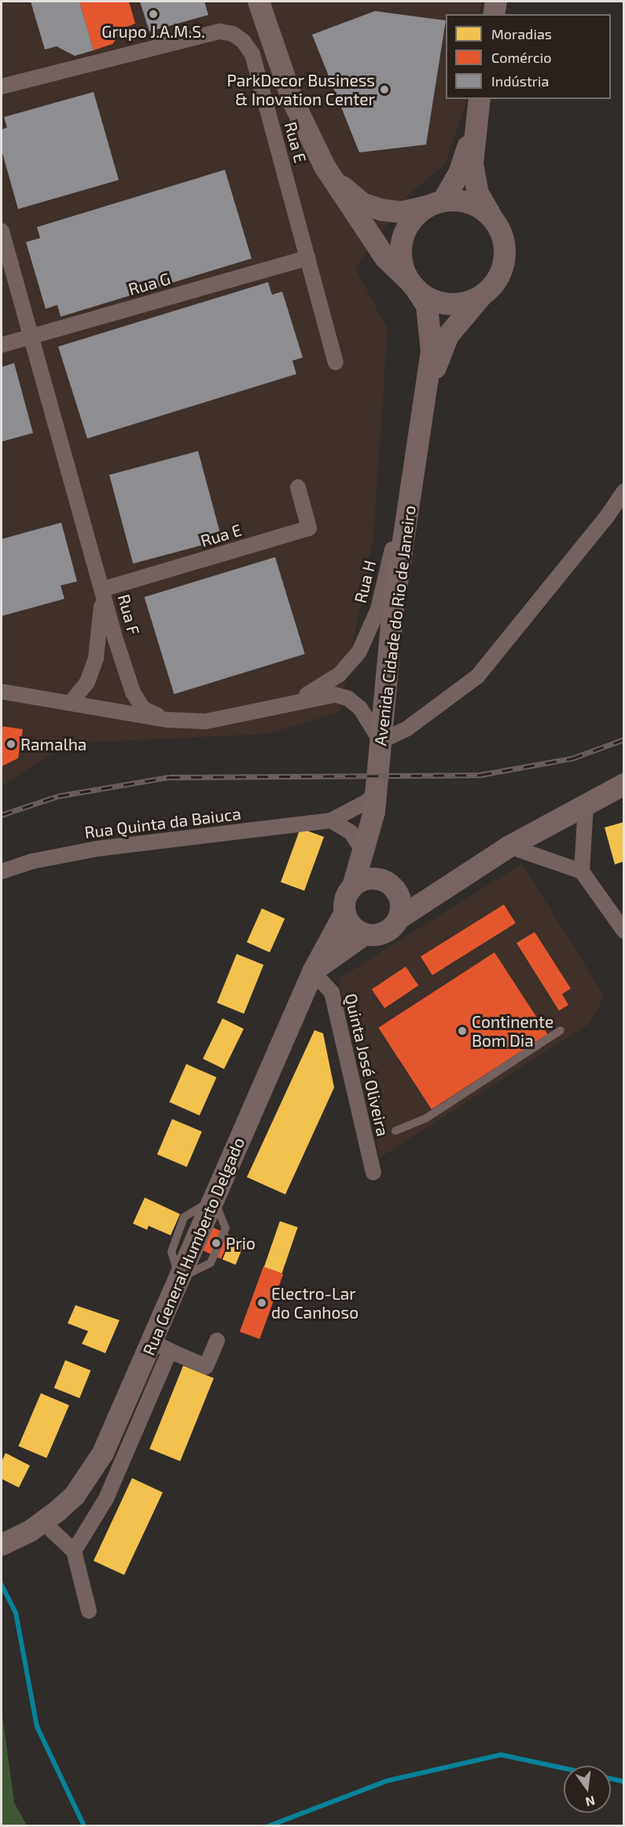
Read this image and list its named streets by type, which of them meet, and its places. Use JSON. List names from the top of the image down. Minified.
{"streets":{"main road":["Avenida Cidade do Rio de Janeiro","Rua General Humberto Delgado"],"street":["Rua E","Rua G","Rua H","Rua F","Rua Quinta da Baiuca","Quinta José Oliveira"]},"crossings":[["Rua E","Rua G"],["Rua E","Rua F"],["Rua H","Rua F"],["Rua H","Avenida Cidade do Rio de Janeiro"],["Avenida Cidade do Rio de Janeiro","Rua Quinta da Baiuca"],["Quinta José Oliveira","Rua General Humberto Delgado"]],"places":["Grupo J.A.M.S.","ParkDecor Business & Inovation Center","Ramalha","Continente Bom Dia","Prio","Electro-Lar do Canhoso"],"legend":["Moradias","Comércio","Indústria"],"north":"bottom"}
